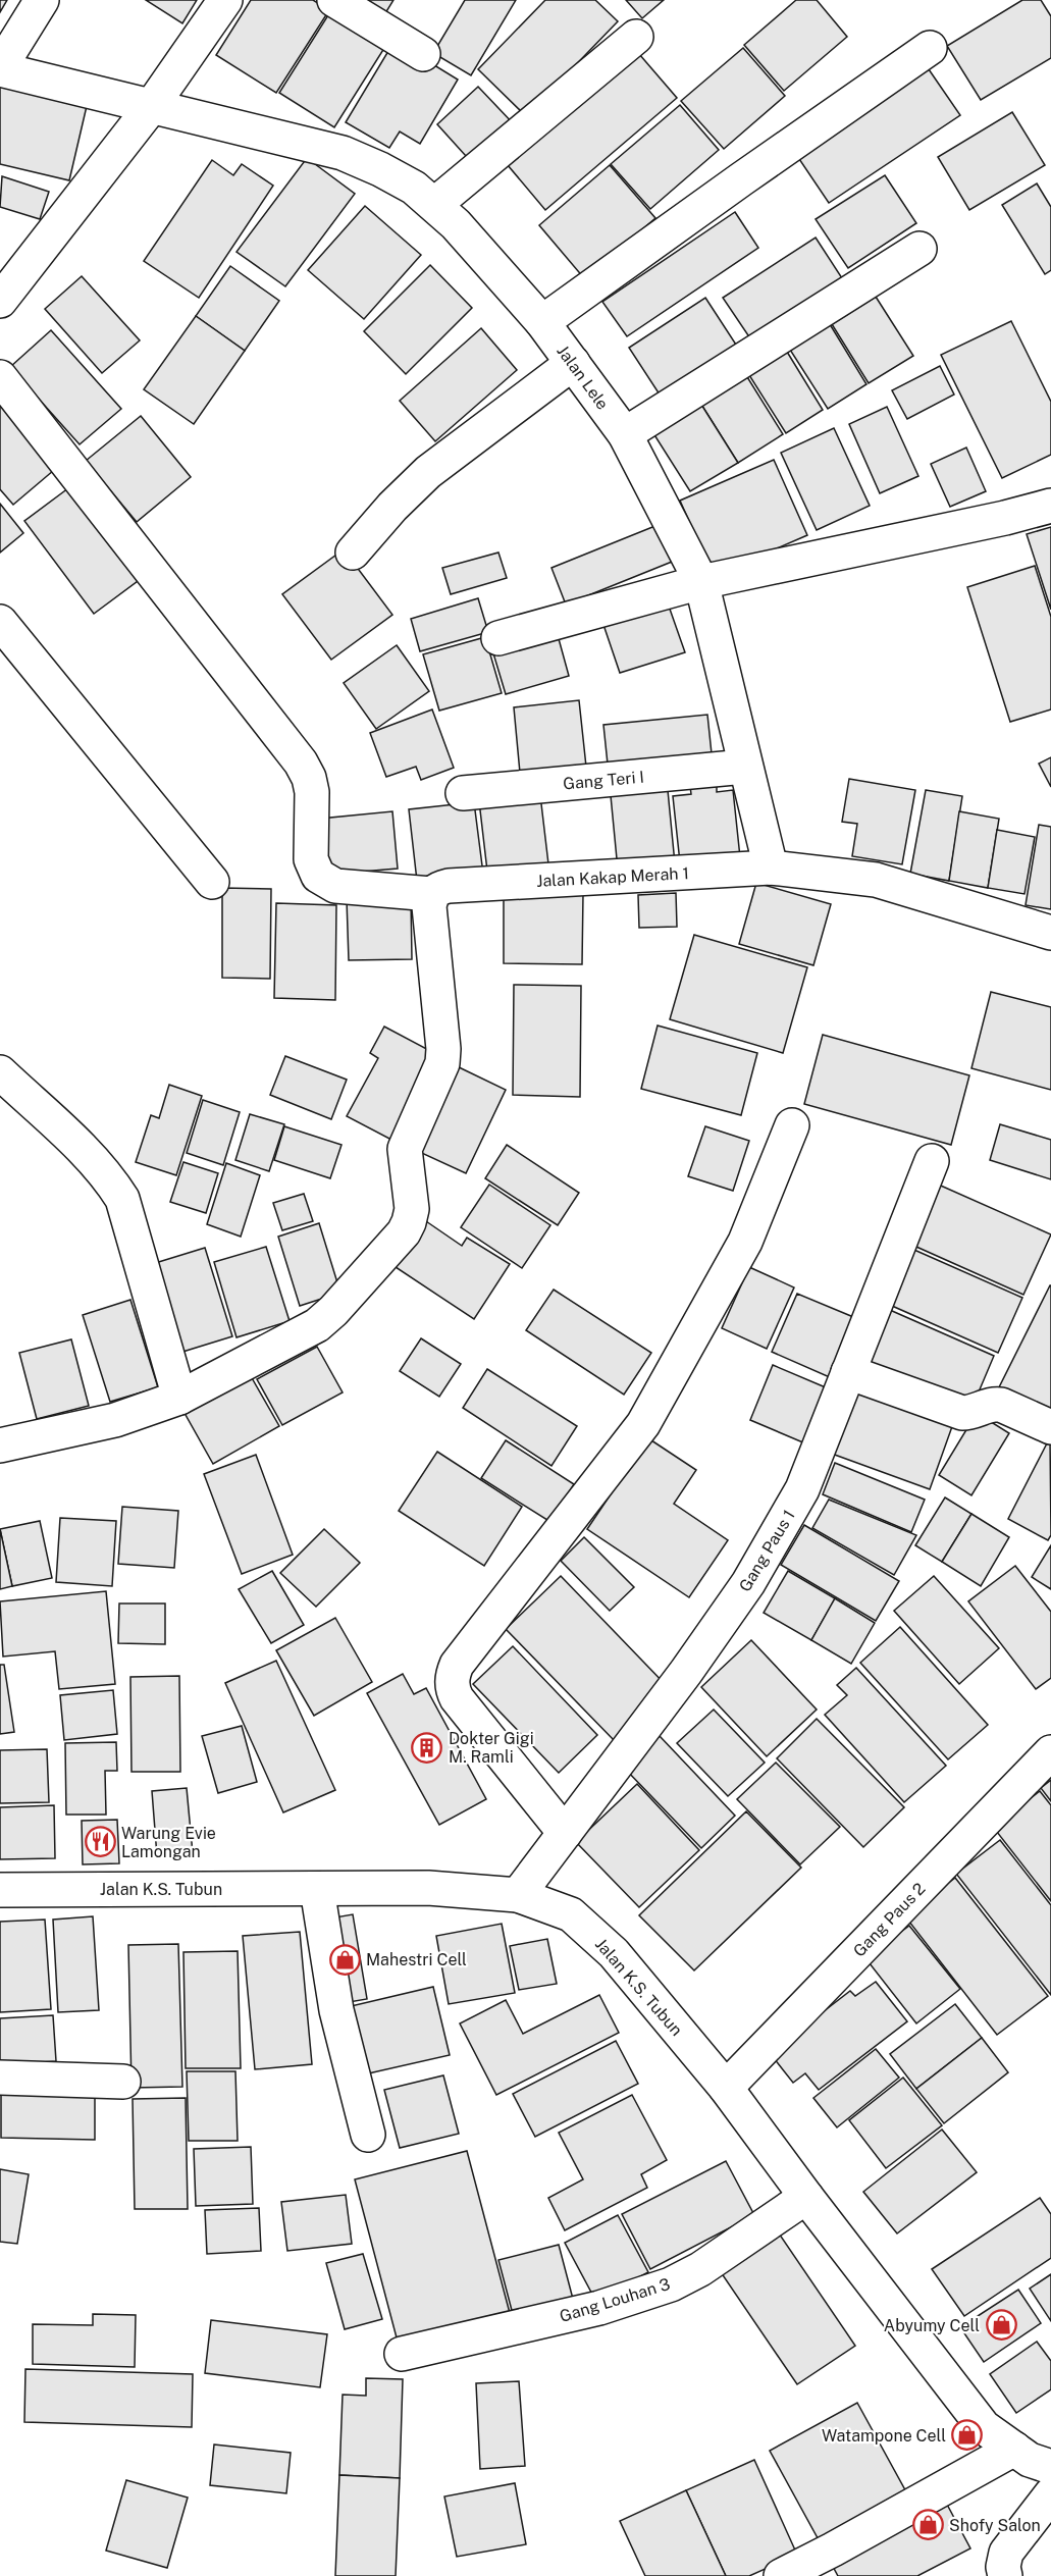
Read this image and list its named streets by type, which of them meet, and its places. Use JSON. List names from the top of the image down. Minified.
{"streets":{"street":["Jalan Lele","Gang Teri I","Jalan Kakap Merah 1","Gang Paus 1","Jalan K.S. Tubun","Gang Paus 2","Gang Louhan 3"]},"crossings":[["Jalan Lele","Gang Teri I"],["Jalan Lele","Jalan Kakap Merah 1"],["Gang Paus 1","Jalan K.S. Tubun"],["Jalan K.S. Tubun","Gang Paus 2"],["Jalan K.S. Tubun","Gang Louhan 3"]],"places":{"building":["Dokter Gigi M. Ramli"],"restaurant":["Warung Evie Lamongan"],"shop":["Mahestri Cell","Abyumy Cell","Watampone Cell","Shofy Salon"]}}
